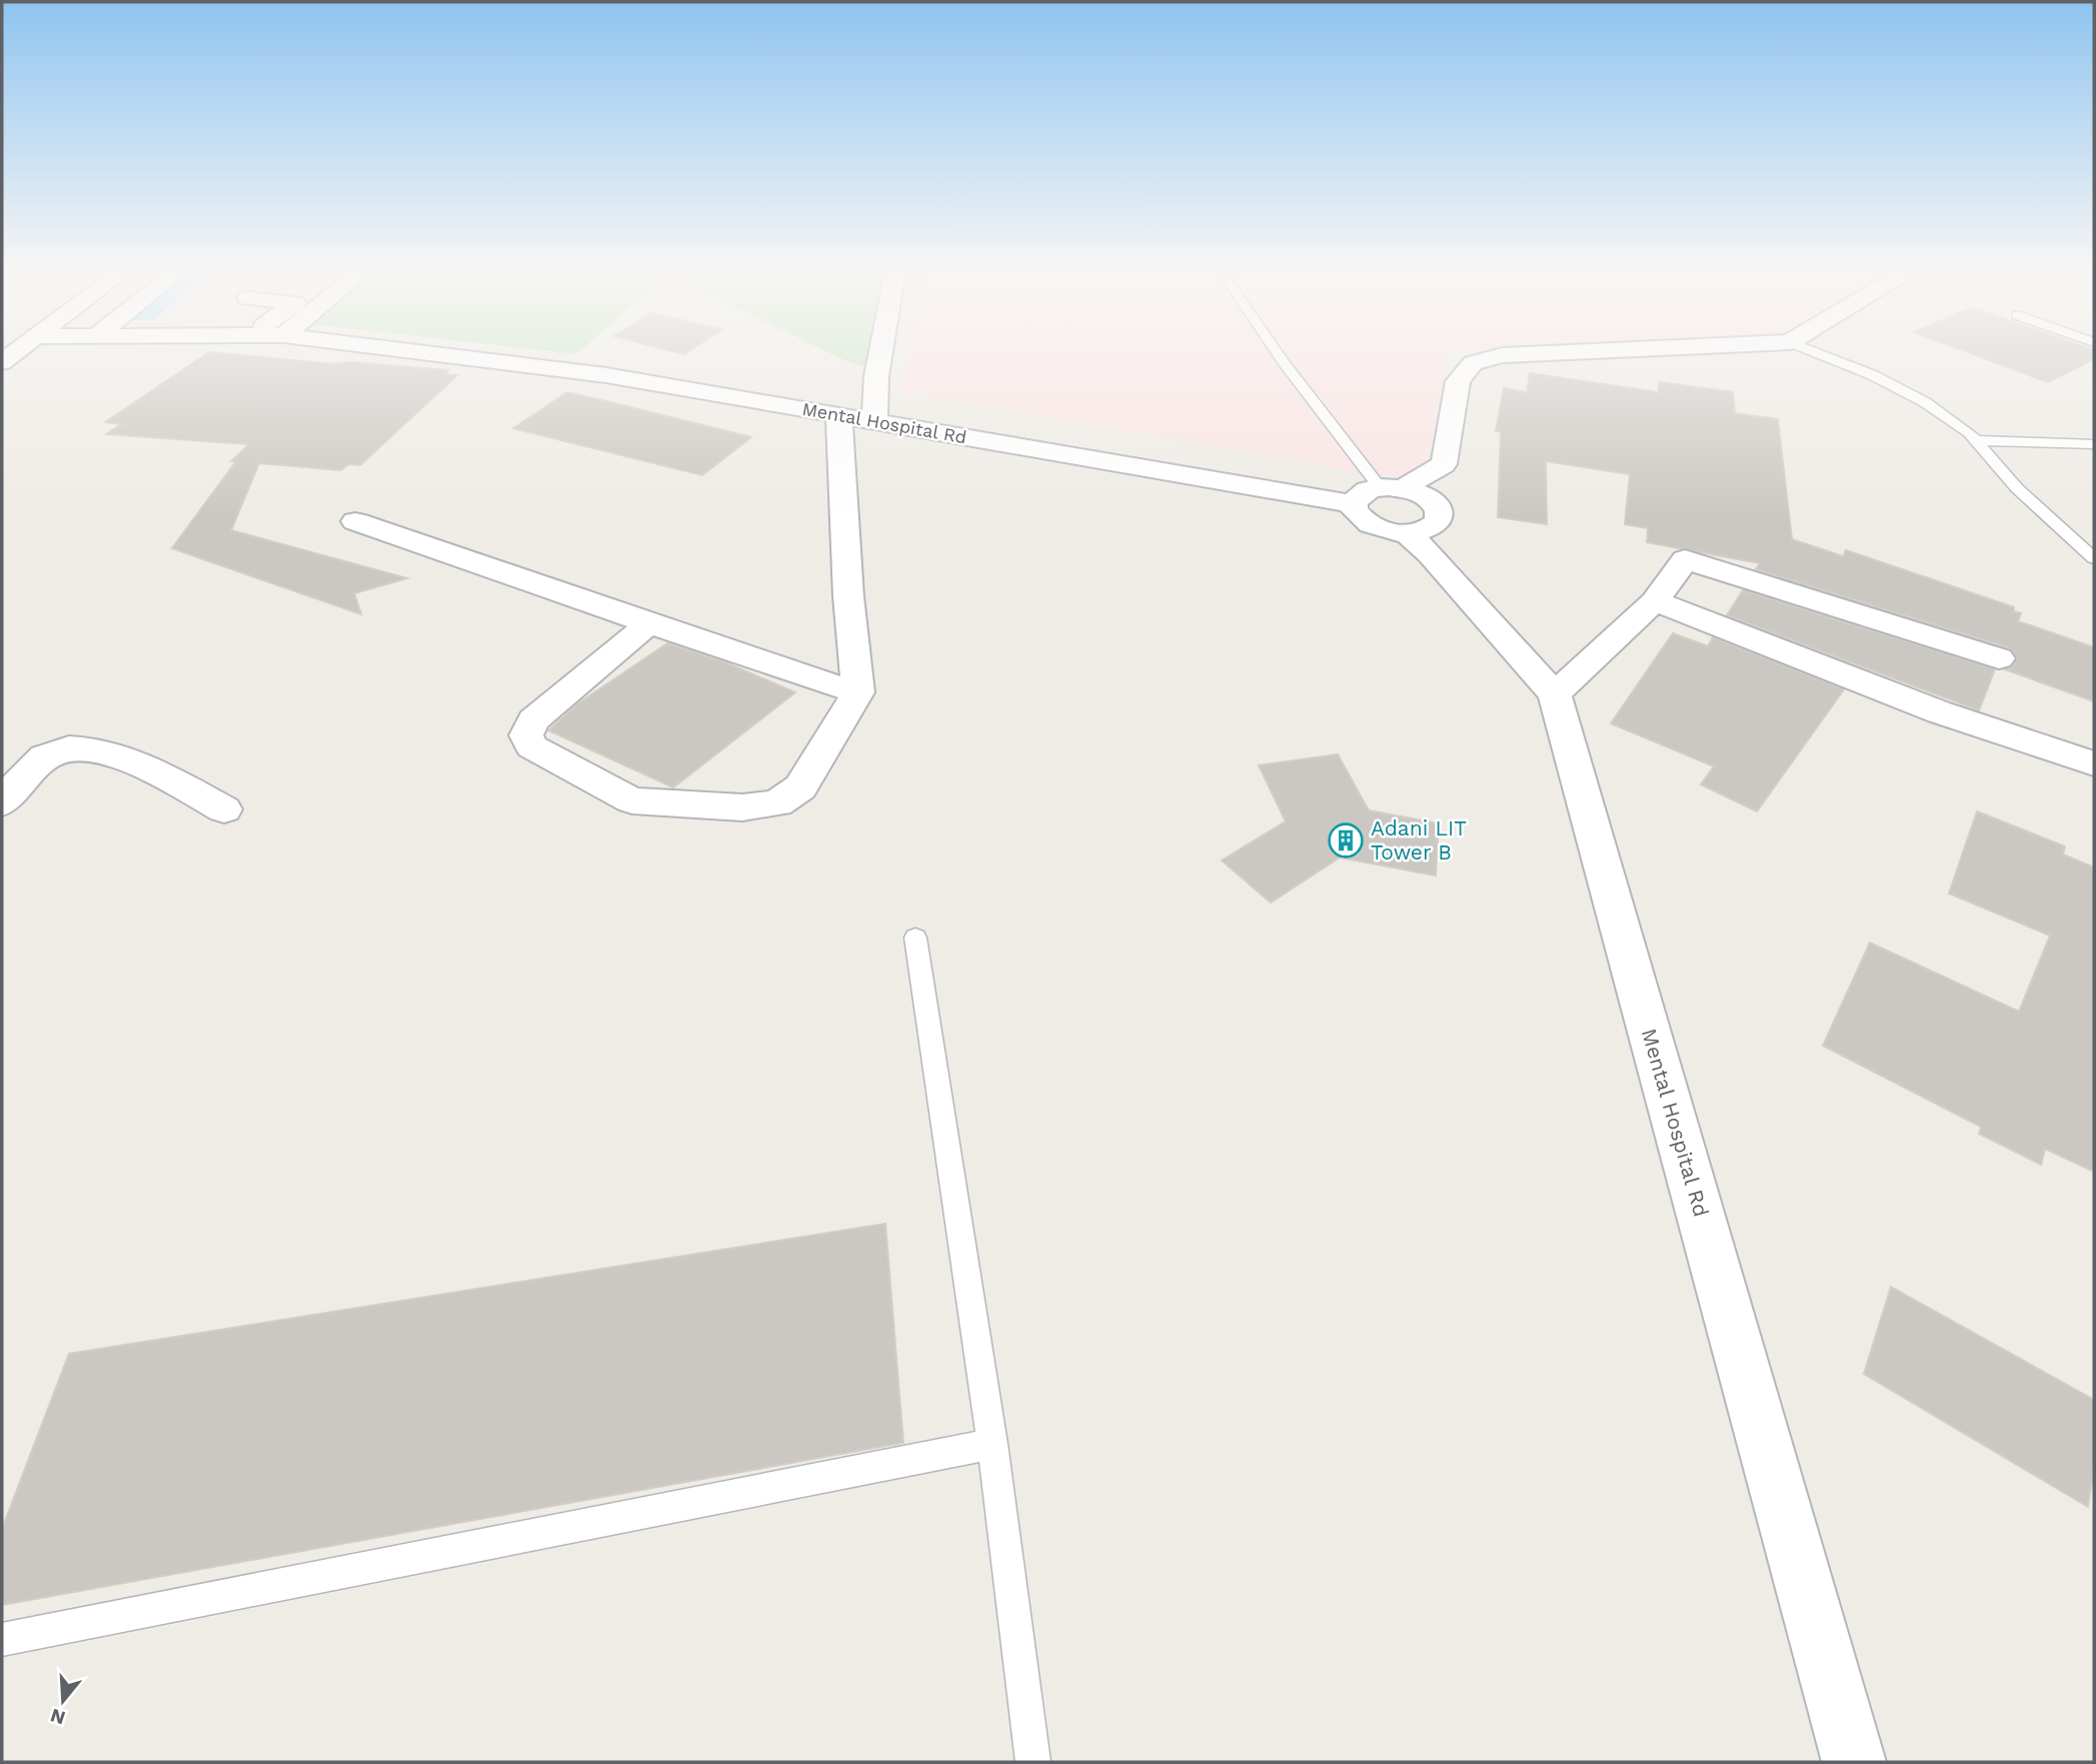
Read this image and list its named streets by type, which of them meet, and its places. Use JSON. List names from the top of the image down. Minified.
{"streets":{"street":["Mental Hospital Rd"]},"places":{"building":["Adani LIT Tower B"]},"north":"bottom"}
